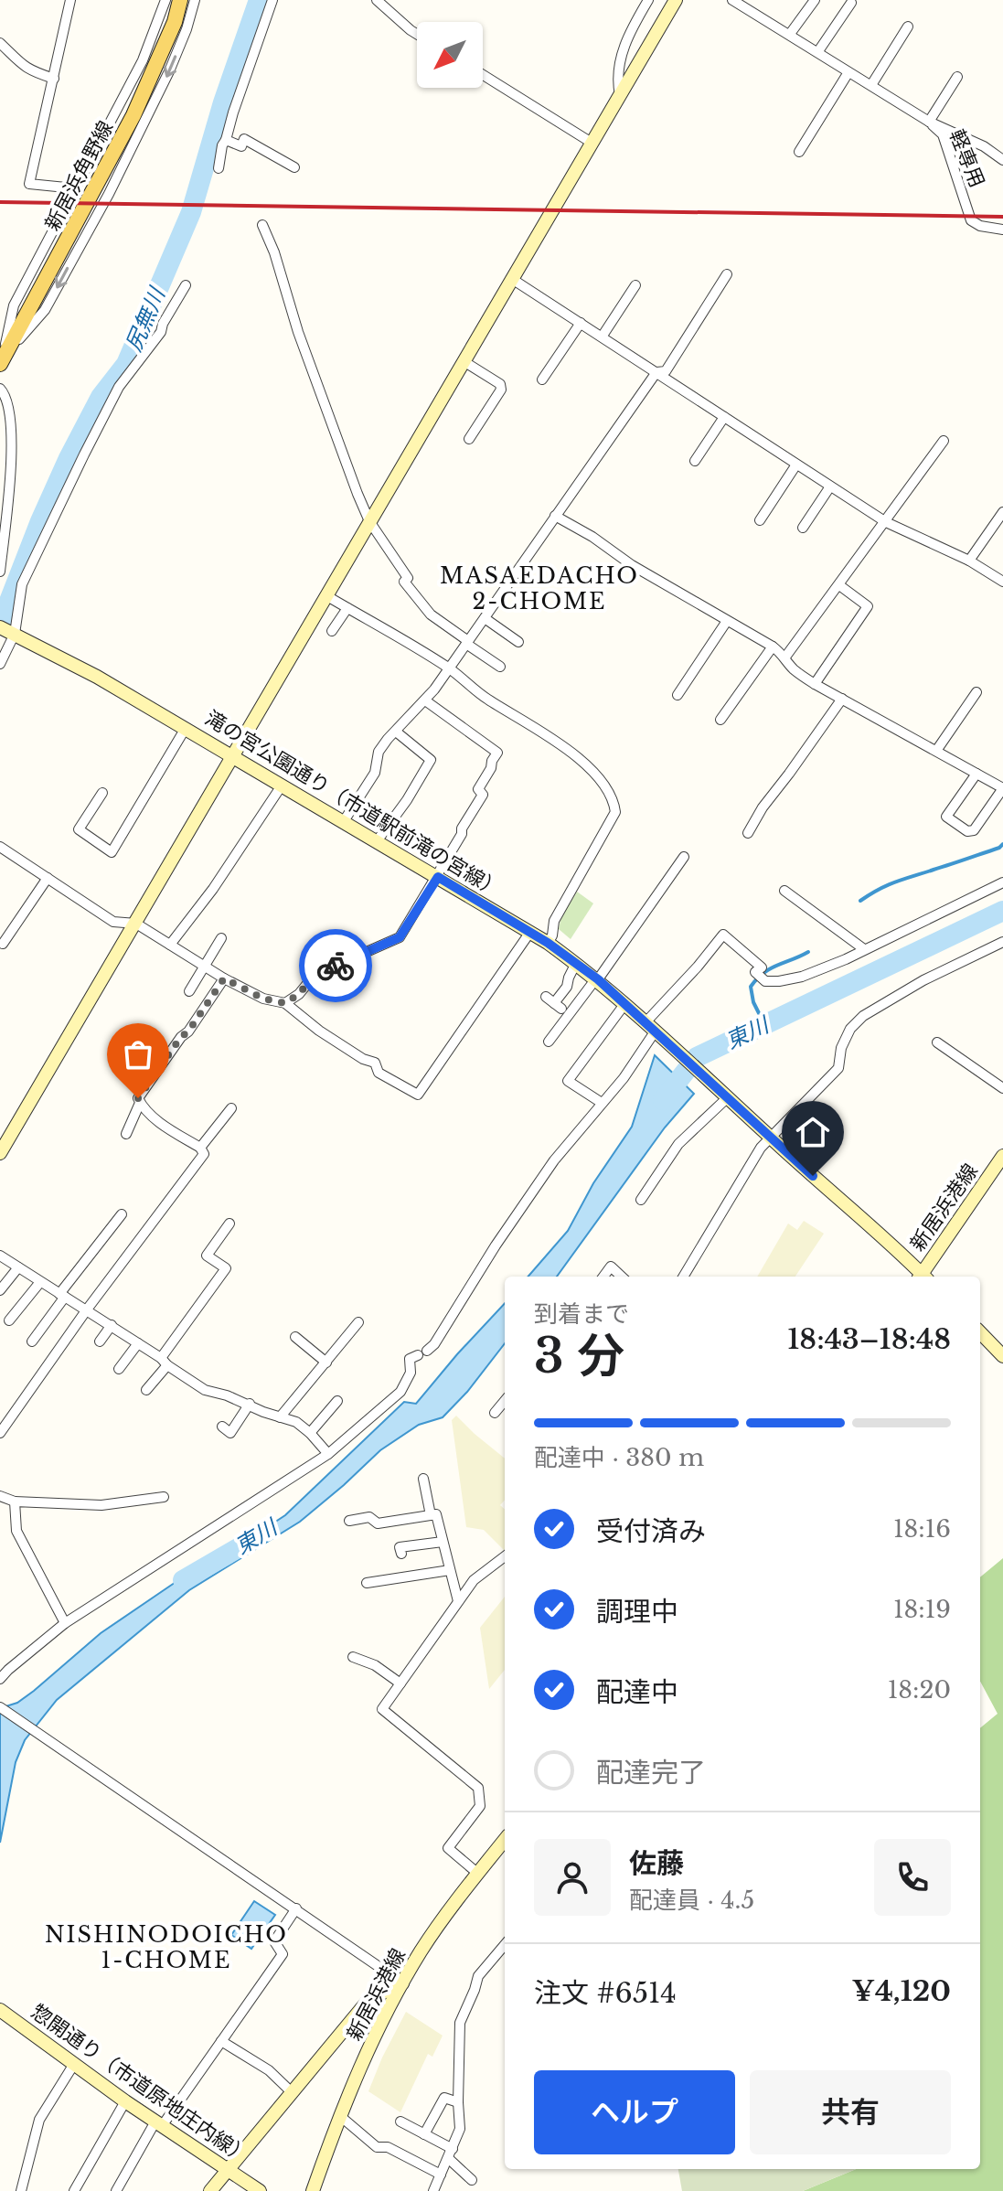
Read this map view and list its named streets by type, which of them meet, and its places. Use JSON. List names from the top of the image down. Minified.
{"streets":{"main road":["新居浜角野線"],"street":["軽専用","滝の宮公園通り（市道駅前滝の宮線）","新居浜港線","惣開通り（市道原地庄内線）"]},"districts":["MASAEDACHO 2-CHOME","NISHINODOICHO 1-CHOME"],"water":["尻無川","東川"],"north":"bottom left","page":{"heading":["3 分","到着まで","18:43–18:48"],"panel":["佐藤","配達員 · 4.5","注文 #6514","¥4,120"],"bar":"配達中 · 380 m","list":[["受付済み","18:16"],["調理中","18:19"],["配達中","18:20"],"配達完了"],"buttons":["ヘルプ","共有"]}}
